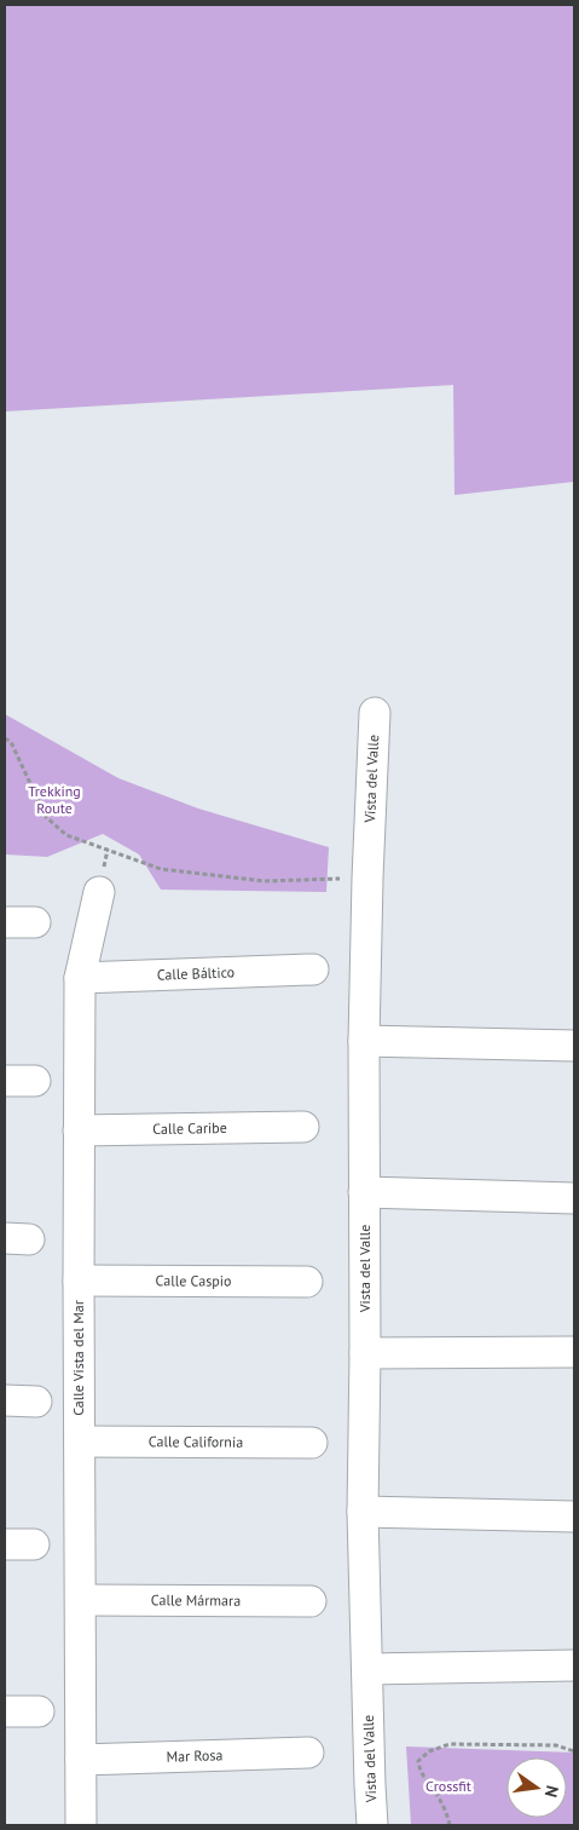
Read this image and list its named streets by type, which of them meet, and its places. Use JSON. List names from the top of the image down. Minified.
{"streets":{"street":["Vista del Valle","Calle Báltico","Calle Caribe","Calle Caspio","Calle Vista del Mar","Calle California","Calle Mármara","Mar Rosa"]},"crossings":[["Calle Báltico","Calle Vista del Mar"],["Calle Caribe","Calle Vista del Mar"],["Calle Caspio","Calle Vista del Mar"],["Calle Vista del Mar","Calle California"],["Calle Vista del Mar","Calle Mármara"],["Calle Vista del Mar","Mar Rosa"]],"parks":["Trekking Route","Crossfit"],"north":"right"}
